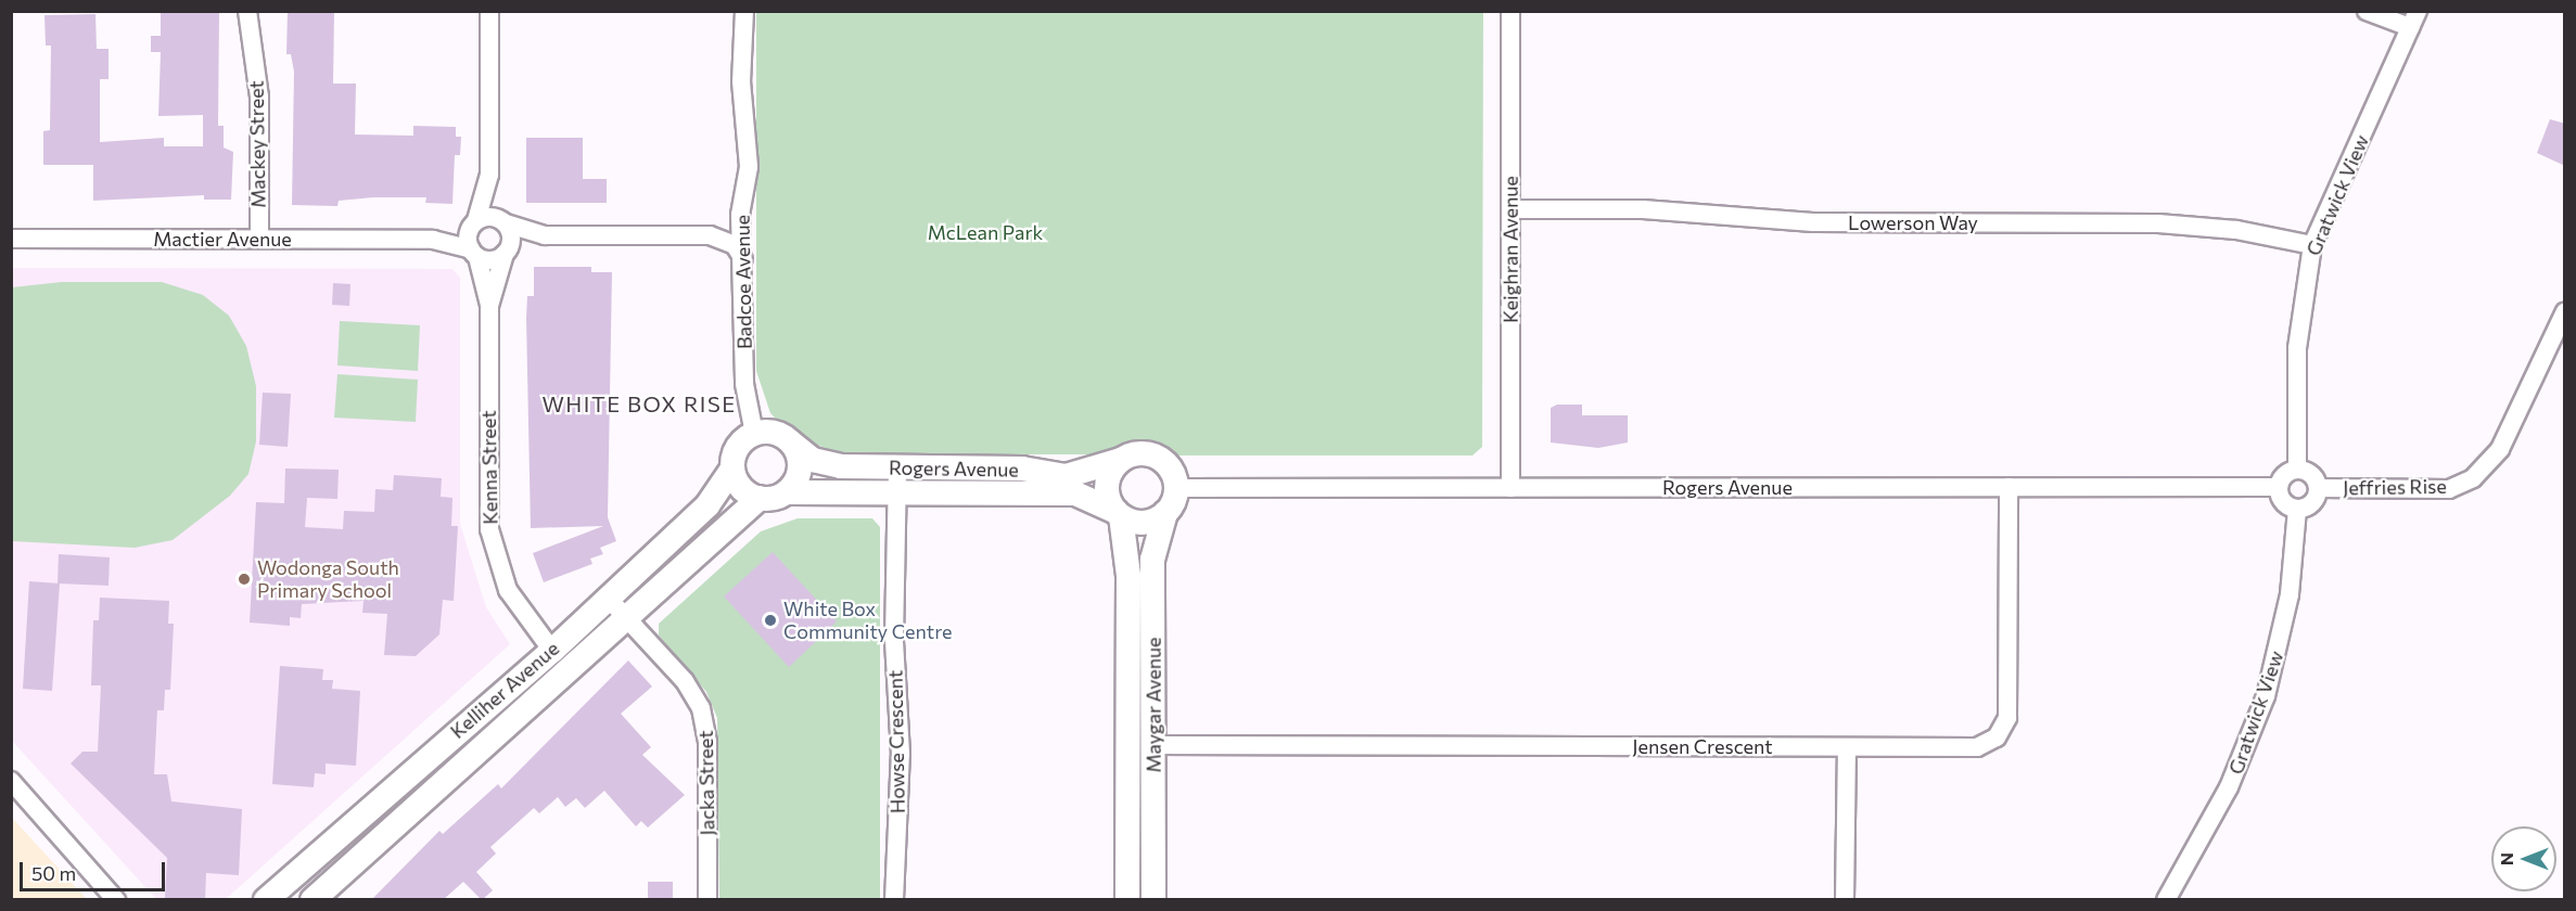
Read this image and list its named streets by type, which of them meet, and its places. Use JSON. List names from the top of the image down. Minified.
{"streets":{"street":["Mackey Street","Gratwick View","Lowerson Way","Mactier Avenue","Keighran Avenue","Badcoe Avenue","Kenna Street","Rogers Avenue","Jeffries Rise","Kelliher Avenue","Maygar Avenue","Howse Crescent","Jensen Crescent","Jacka Street"]},"crossings":[["Mackey Street","Mactier Avenue"],["Gratwick View","Lowerson Way"],["Gratwick View","Rogers Avenue"],["Gratwick View","Jeffries Rise"],["Lowerson Way","Keighran Avenue"],["Mactier Avenue","Kenna Street"],["Keighran Avenue","Rogers Avenue"],["Badcoe Avenue","Rogers Avenue"],["Badcoe Avenue","Kelliher Avenue"],["Kenna Street","Kelliher Avenue"],["Rogers Avenue","Jeffries Rise"],["Rogers Avenue","Kelliher Avenue"],["Rogers Avenue","Maygar Avenue"],["Rogers Avenue","Howse Crescent"],["Rogers Avenue","Jensen Crescent"],["Kelliher Avenue","Jacka Street"],["Maygar Avenue","Jensen Crescent"]],"districts":["WHITE BOX RISE"],"parks":["McLean Park"],"places":["Wodonga South Primary School","White Box Community Centre"],"scale_bar":"50 m","north":"left"}
